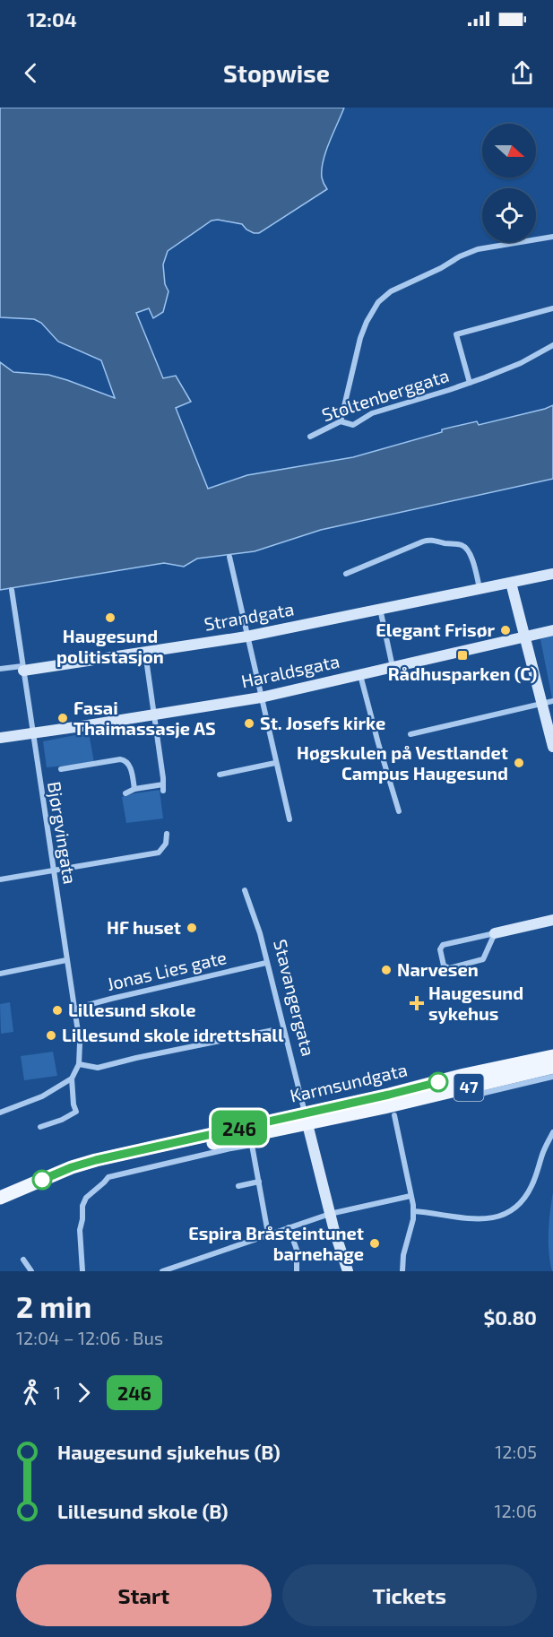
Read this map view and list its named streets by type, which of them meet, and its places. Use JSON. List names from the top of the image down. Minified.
{"streets":{"main road":["Karmsundgata","47"],"street":["Stoltenberggata","Strandgata","Haraldsgata","Bjørgvingata","Jonas Lies gate","Stavangergata"]},"crossings":[["Strandgata","Bjørgvingata"],["Haraldsgata","Bjørgvingata"],["Bjørgvingata","Jonas Lies gate"],["Jonas Lies gate","Stavangergata"],["Stavangergata","Karmsundgata"]],"places":{"other":["Haugesund politistasjon","Elegant Frisør","Fasai Thaimassasje AS","St. Josefs kirke","Høgskulen på Vestlandet Campus Haugesund","HF huset","Narvesen","Lillesund skole","Lillesund skole idrettshall","Espira Bråsteintunet barnehage"],"transit":["Rådhusparken (C)"],"health":["Haugesund sykehus"]},"lines":["bus line 246"],"north":"right","page":{"status":"12:04","header":"Stopwise","on_map":"246","heading":["2 min","12:04 – 12:06 · Bus","$0.80"],"legs":["1","246"],"list":[{"name":"Haugesund sjukehus (B)","value":"12:05"},{"name":"Lillesund skole (B)","value":"12:06"}],"buttons":["Start","Tickets"]}}
